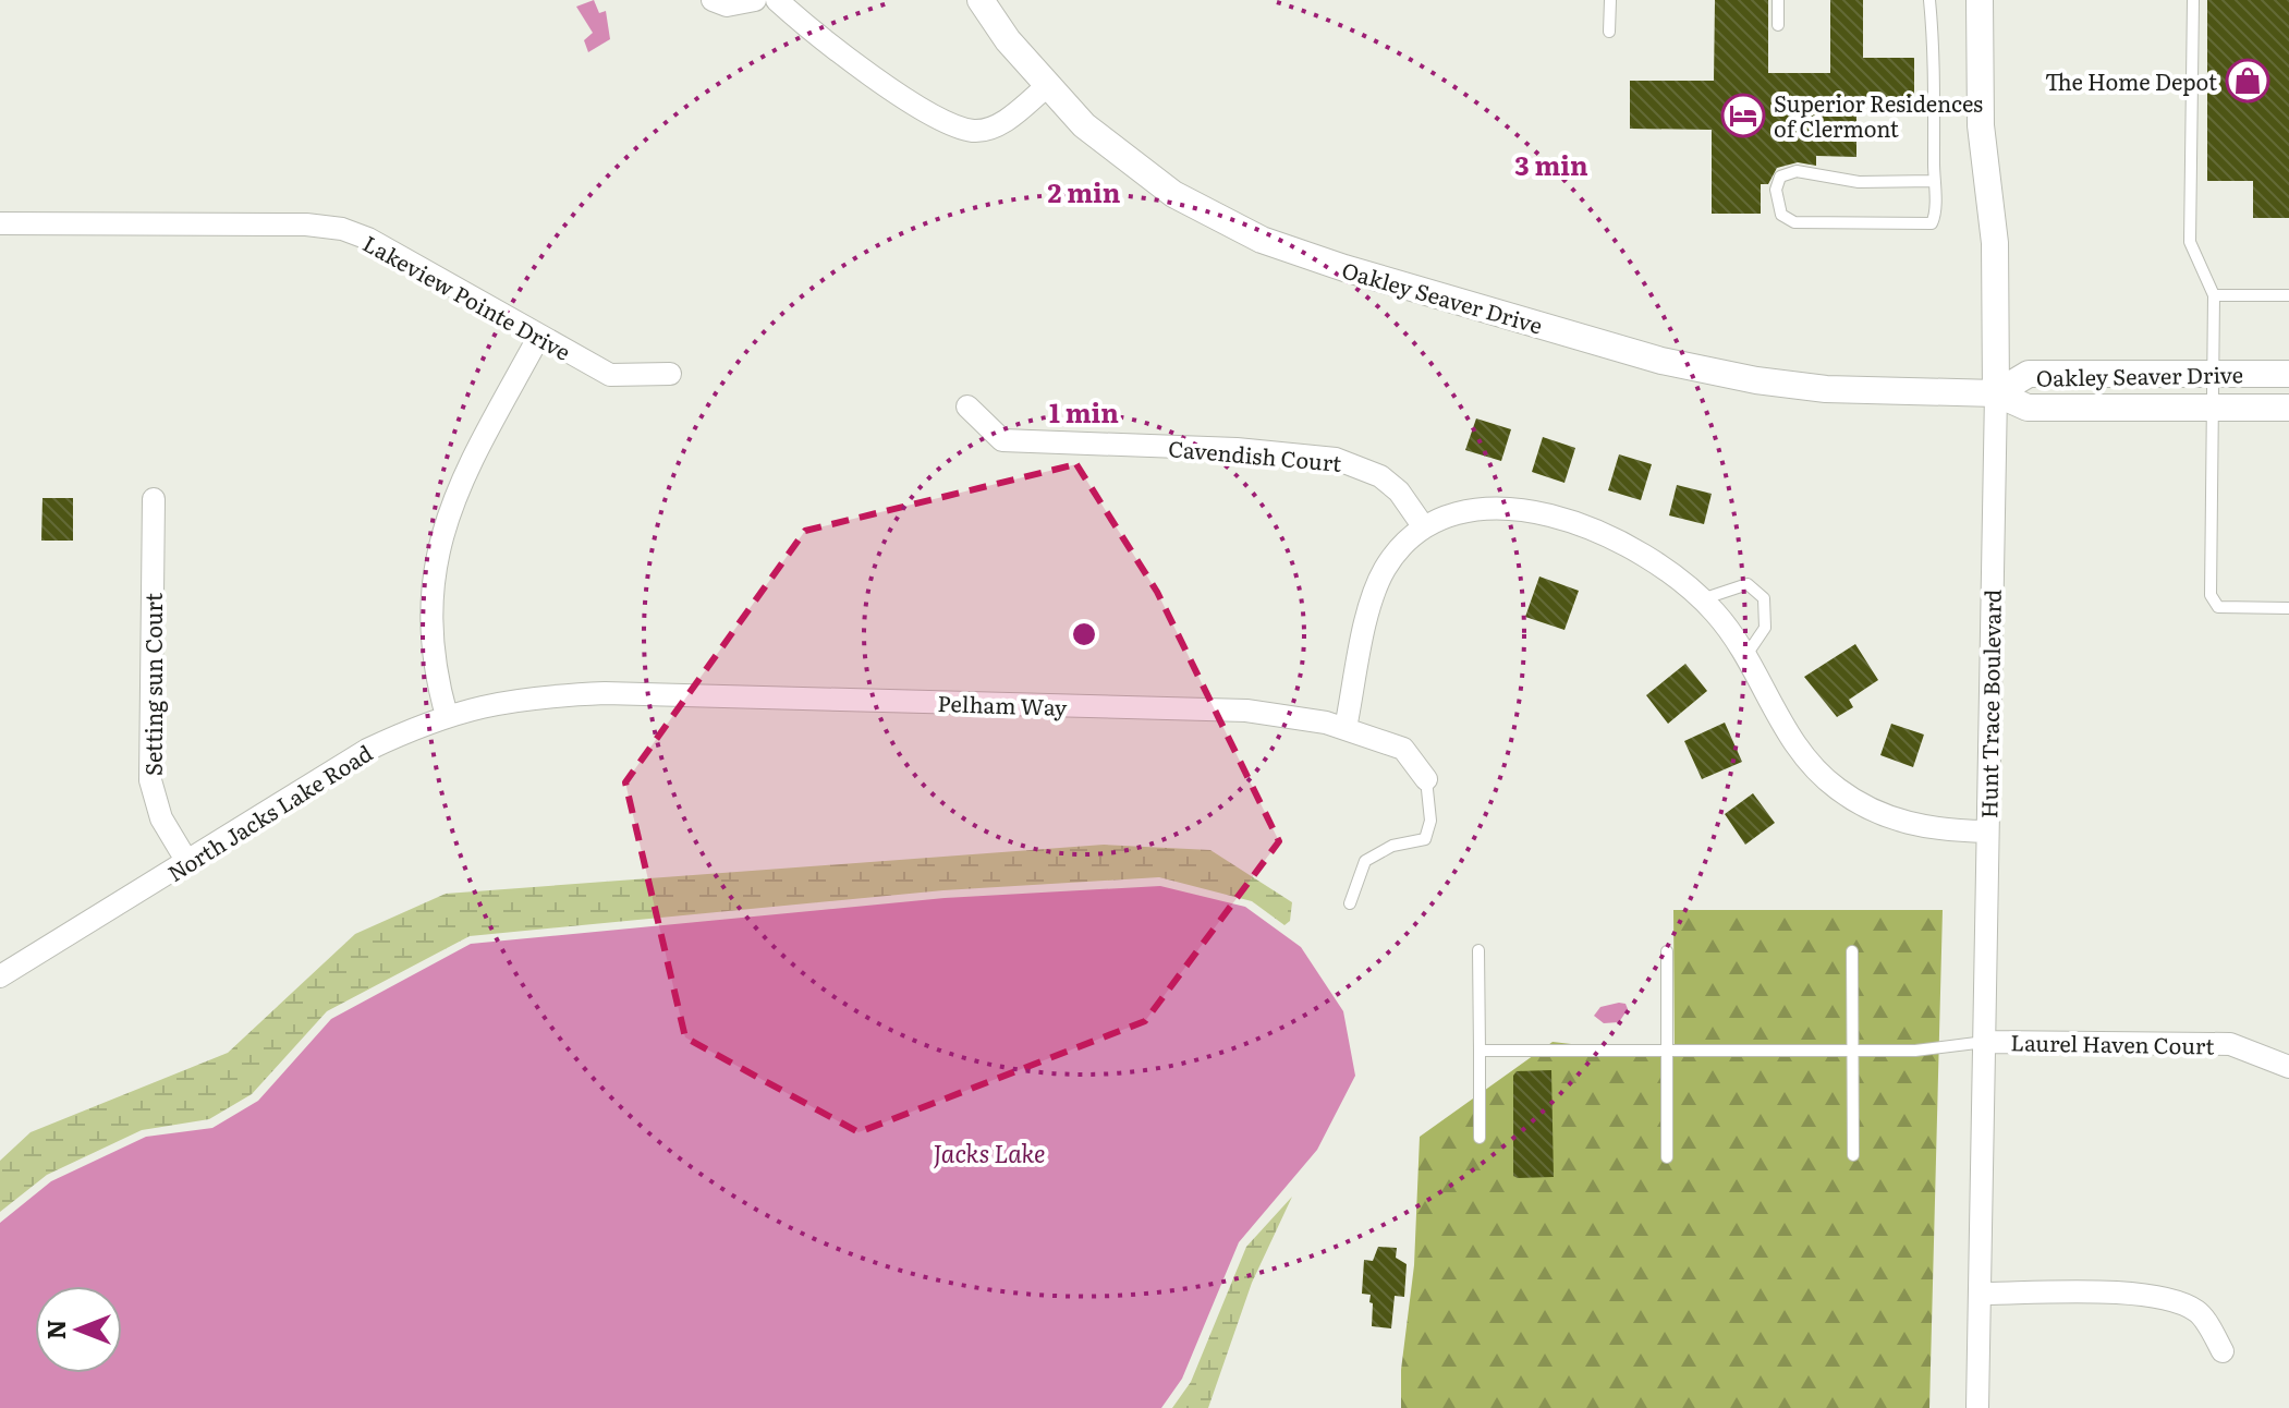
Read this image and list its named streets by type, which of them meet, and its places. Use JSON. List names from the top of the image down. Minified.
{"streets":{"street":["Lakeview Pointe Drive","Oakley Seaver Drive","Cavendish Court","Setting sun Court","Pelham Way","Hunt Trace Boulevard","North Jacks Lake Road","Laurel Haven Court"]},"crossings":[["Oakley Seaver Drive","Hunt Trace Boulevard"],["Setting sun Court","North Jacks Lake Road"],["Pelham Way","North Jacks Lake Road"],["Hunt Trace Boulevard","Laurel Haven Court"]],"water":["Jacks Lake"],"places":{"shop":["The Home Depot"],"hotel":["Superior Residences of Clermont"]},"north":"left","rings":["3 min","2 min","1 min"]}
